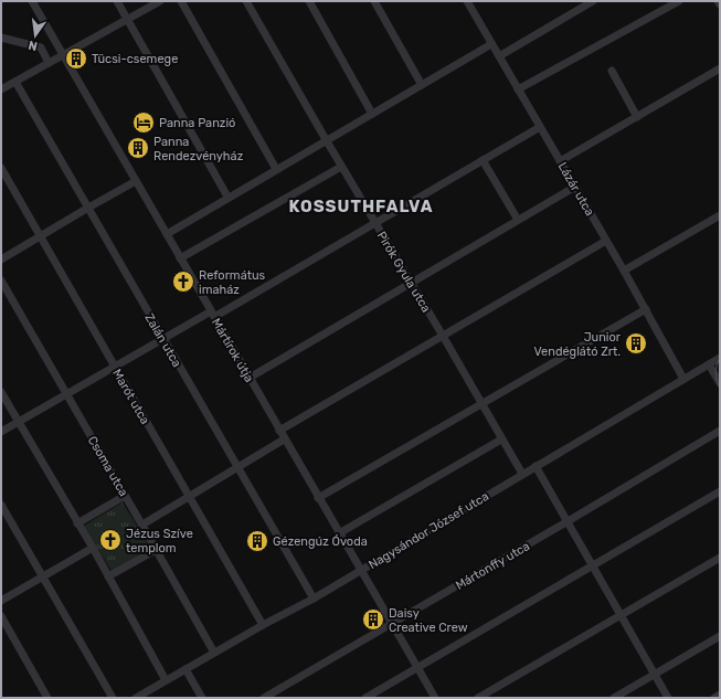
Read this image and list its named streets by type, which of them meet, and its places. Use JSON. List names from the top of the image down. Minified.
{"streets":{"street":["Lázár utca","Pirók Gyula utca","Zalán utca","Mártírok útja","Marót utca","Csoma utca","Nagysándor József utca","Mártonffy utca"]},"crossings":[["Lázár utca","Nagysándor József utca"],["Pirók Gyula utca","Nagysándor József utca"],["Zalán utca","Nagysándor József utca"],["Mártírok útja","Nagysándor József utca"],["Mártírok útja","Mártonffy utca"],["Marót utca","Nagysándor József utca"],["Csoma utca","Nagysándor József utca"]],"districts":["KOSSUTHFALVA"],"places":{"building":["Tücsi-csemege","Panna Rendezvényház","Junior Vendéglátó Zrt.","Gézengúz Óvoda","Daisy Creative Crew"],"hotel":["Panna Panzió"],"church":["Református imaház","Jézus Szíve templom"]},"north":"bottom"}
